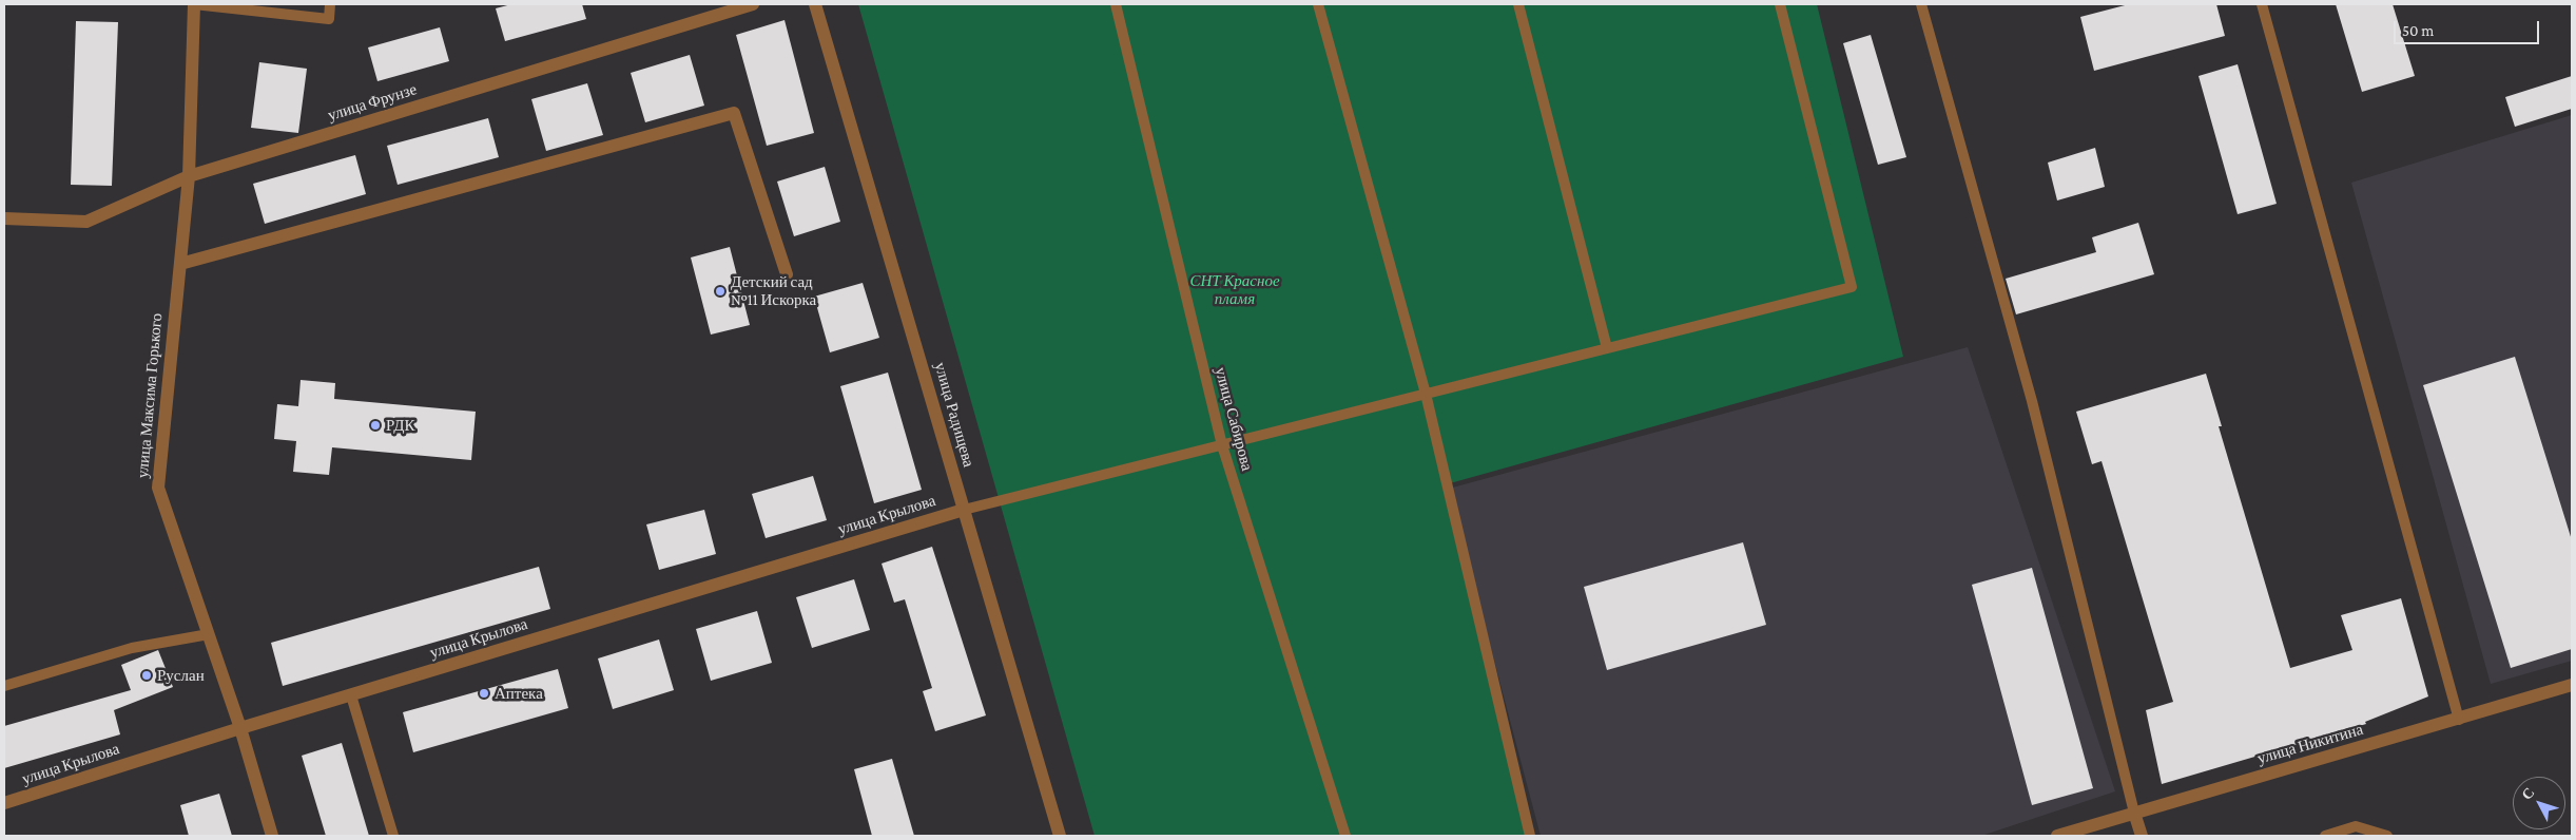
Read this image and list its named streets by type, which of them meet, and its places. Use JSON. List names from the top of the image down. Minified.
{"streets":{"street":["улица Фрунзе","улица Максима Горького","улица Радищева","улица Крылова","улица Никитина"],"lane":["улица Сабирова"]},"crossings":[["улица Фрунзе","улица Максима Горького"],["улица Максима Горького","улица Крылова"],["улица Радищева","улица Крылова"]],"parks":["СНТ Красное пламя"],"places":["Детский сад №11 Искорка","РДК","Руслан","Аптека"],"scale_bar":"50 m","north":"top left"}
